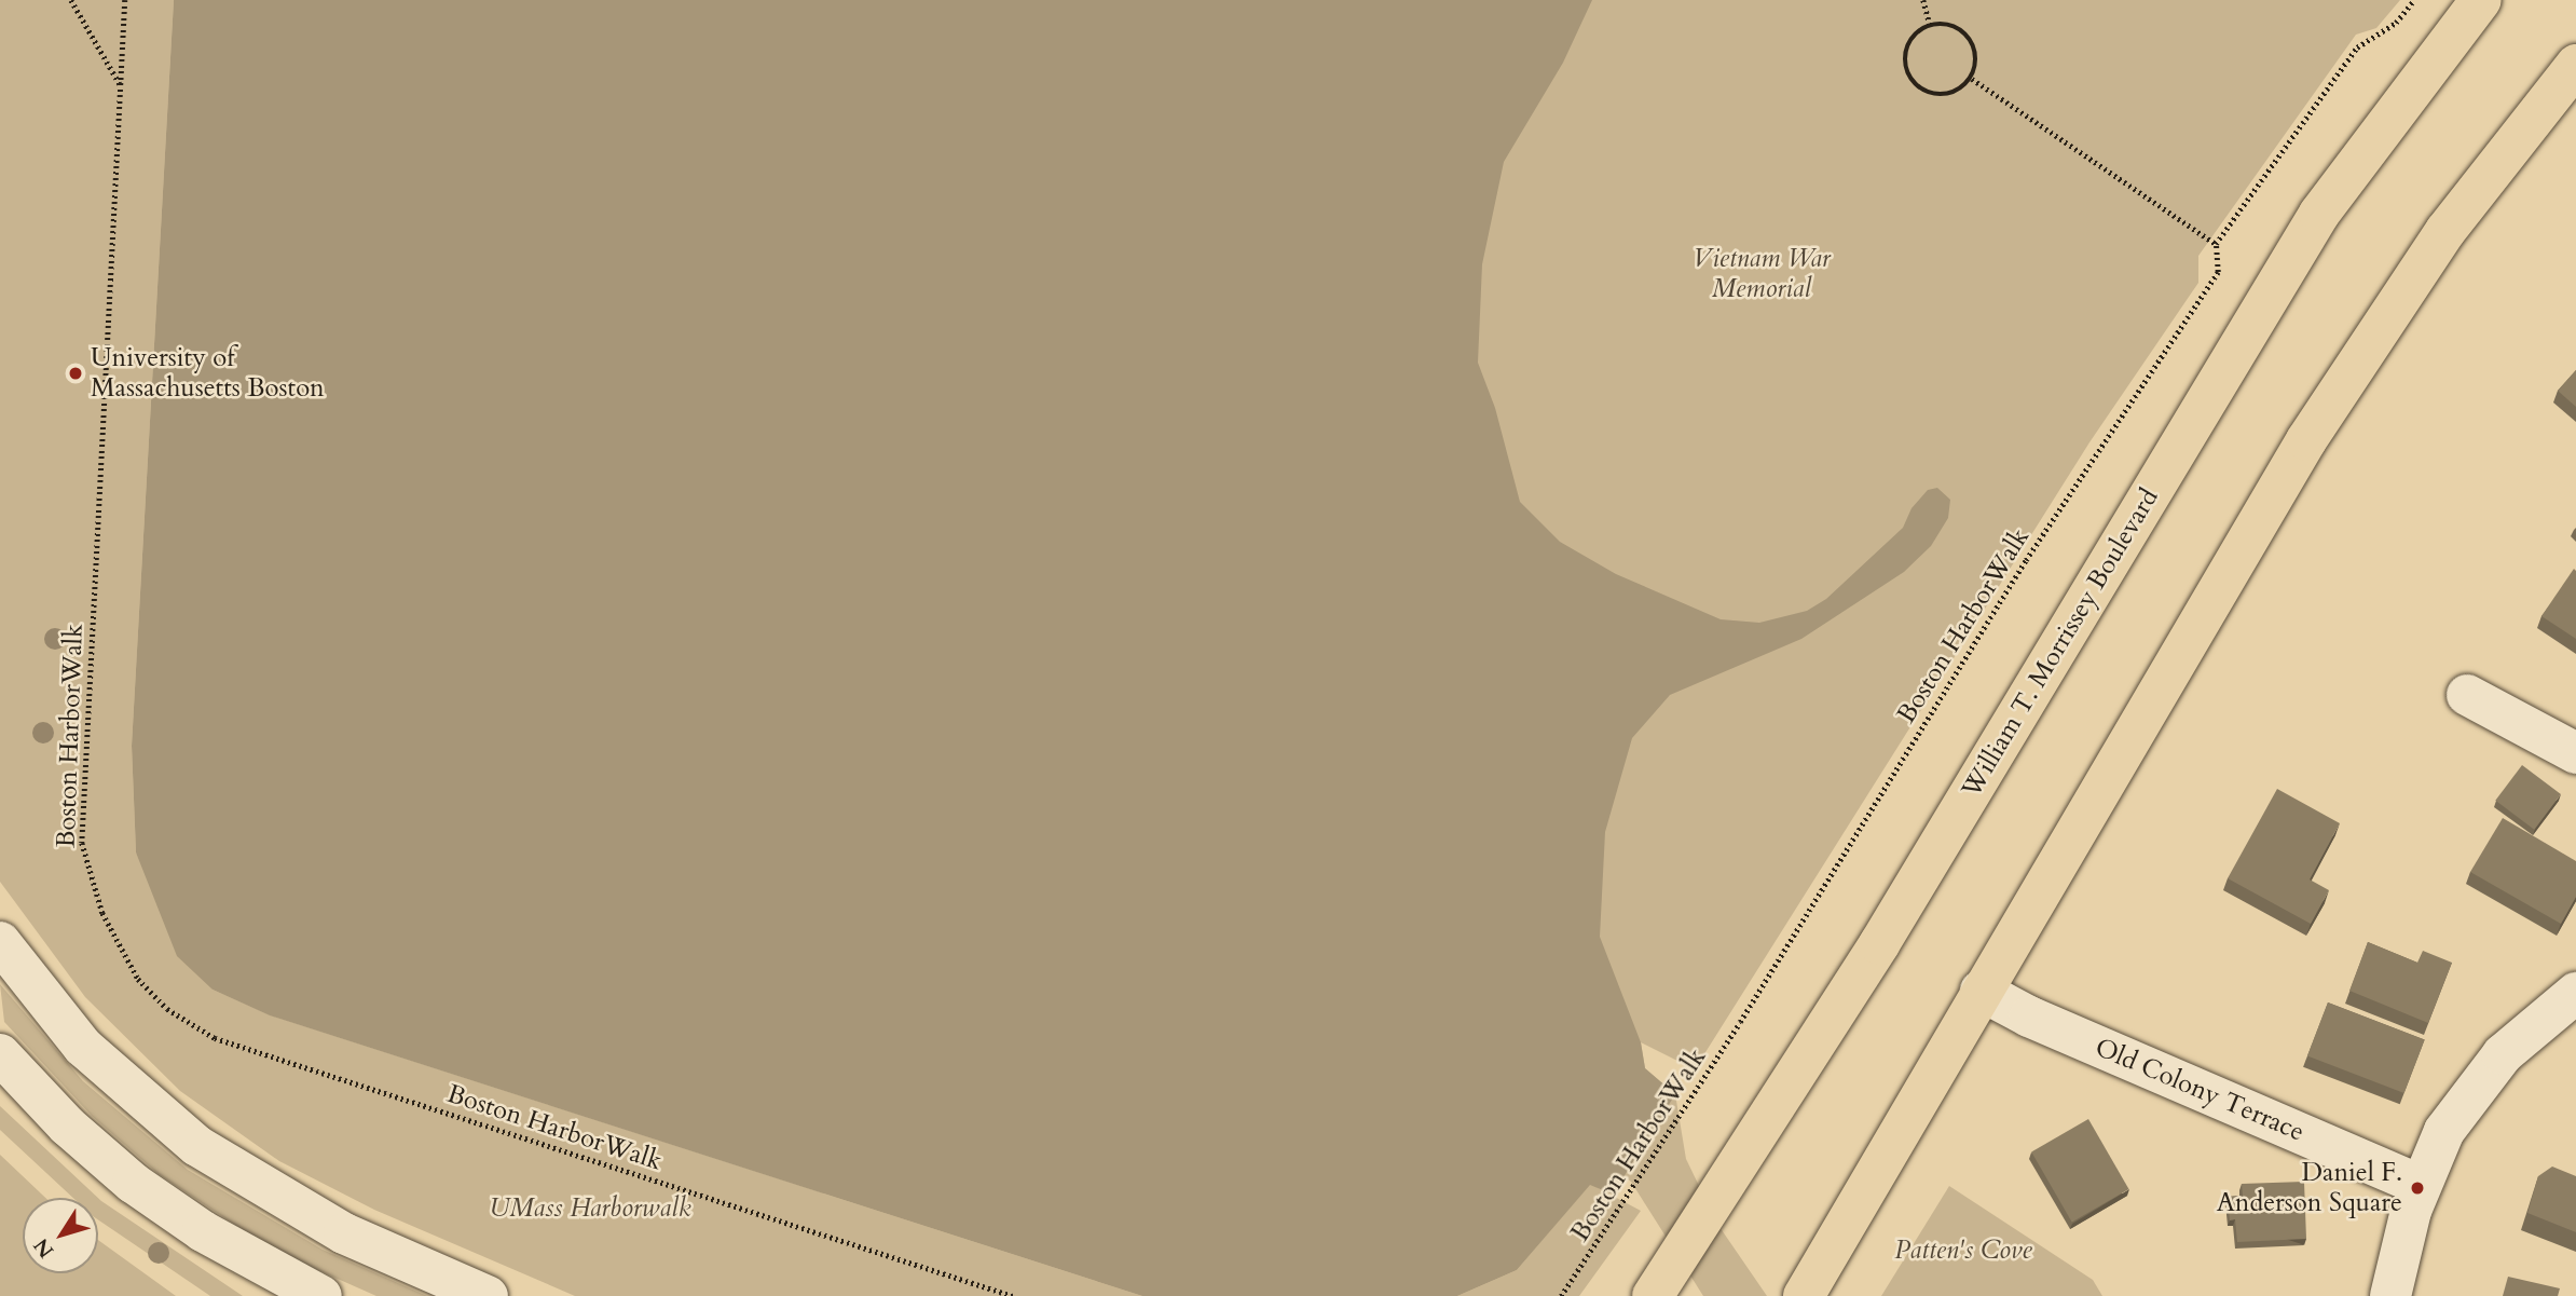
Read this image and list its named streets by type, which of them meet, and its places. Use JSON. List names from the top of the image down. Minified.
{"streets":{"main road":["William T. Morrissey Boulevard"],"street":["Old Colony Terrace"],"path":["Boston HarborWalk"]},"parks":["Vietnam War Memorial","UMass Harborwalk","Patten's Cove"],"places":["University of Massachusetts Boston","Daniel F. Anderson Square"],"north":"bottom left"}
